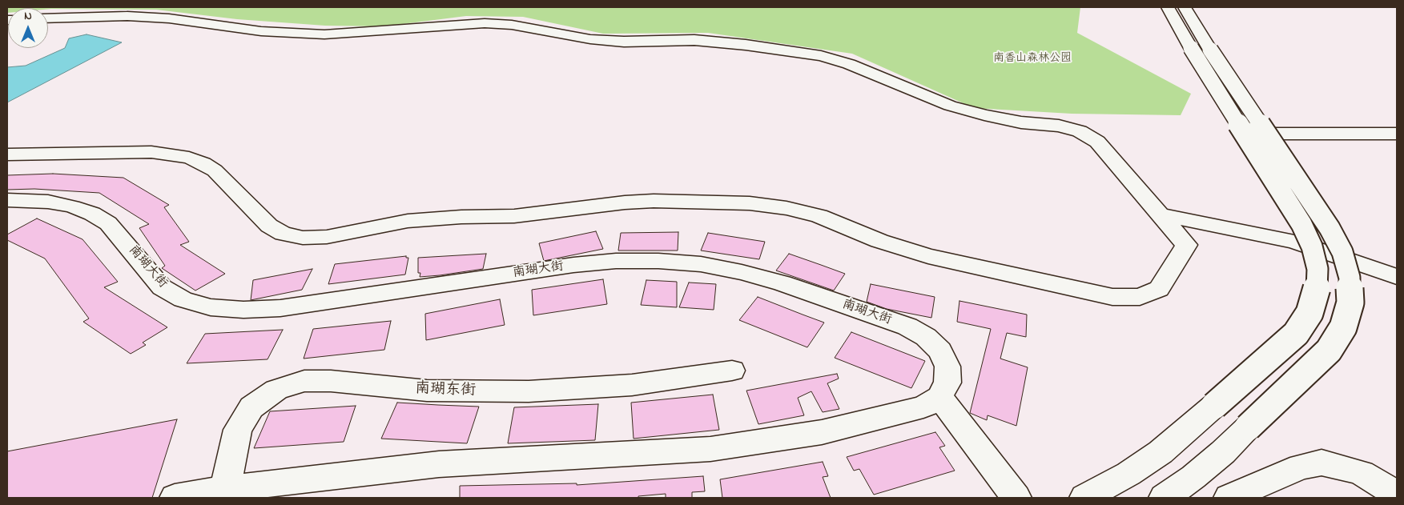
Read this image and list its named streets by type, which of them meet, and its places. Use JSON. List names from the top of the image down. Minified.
{"streets":{"street":["南瑚大街","南瑚东街"]},"parks":["南香山森林公园"],"north":"top"}
